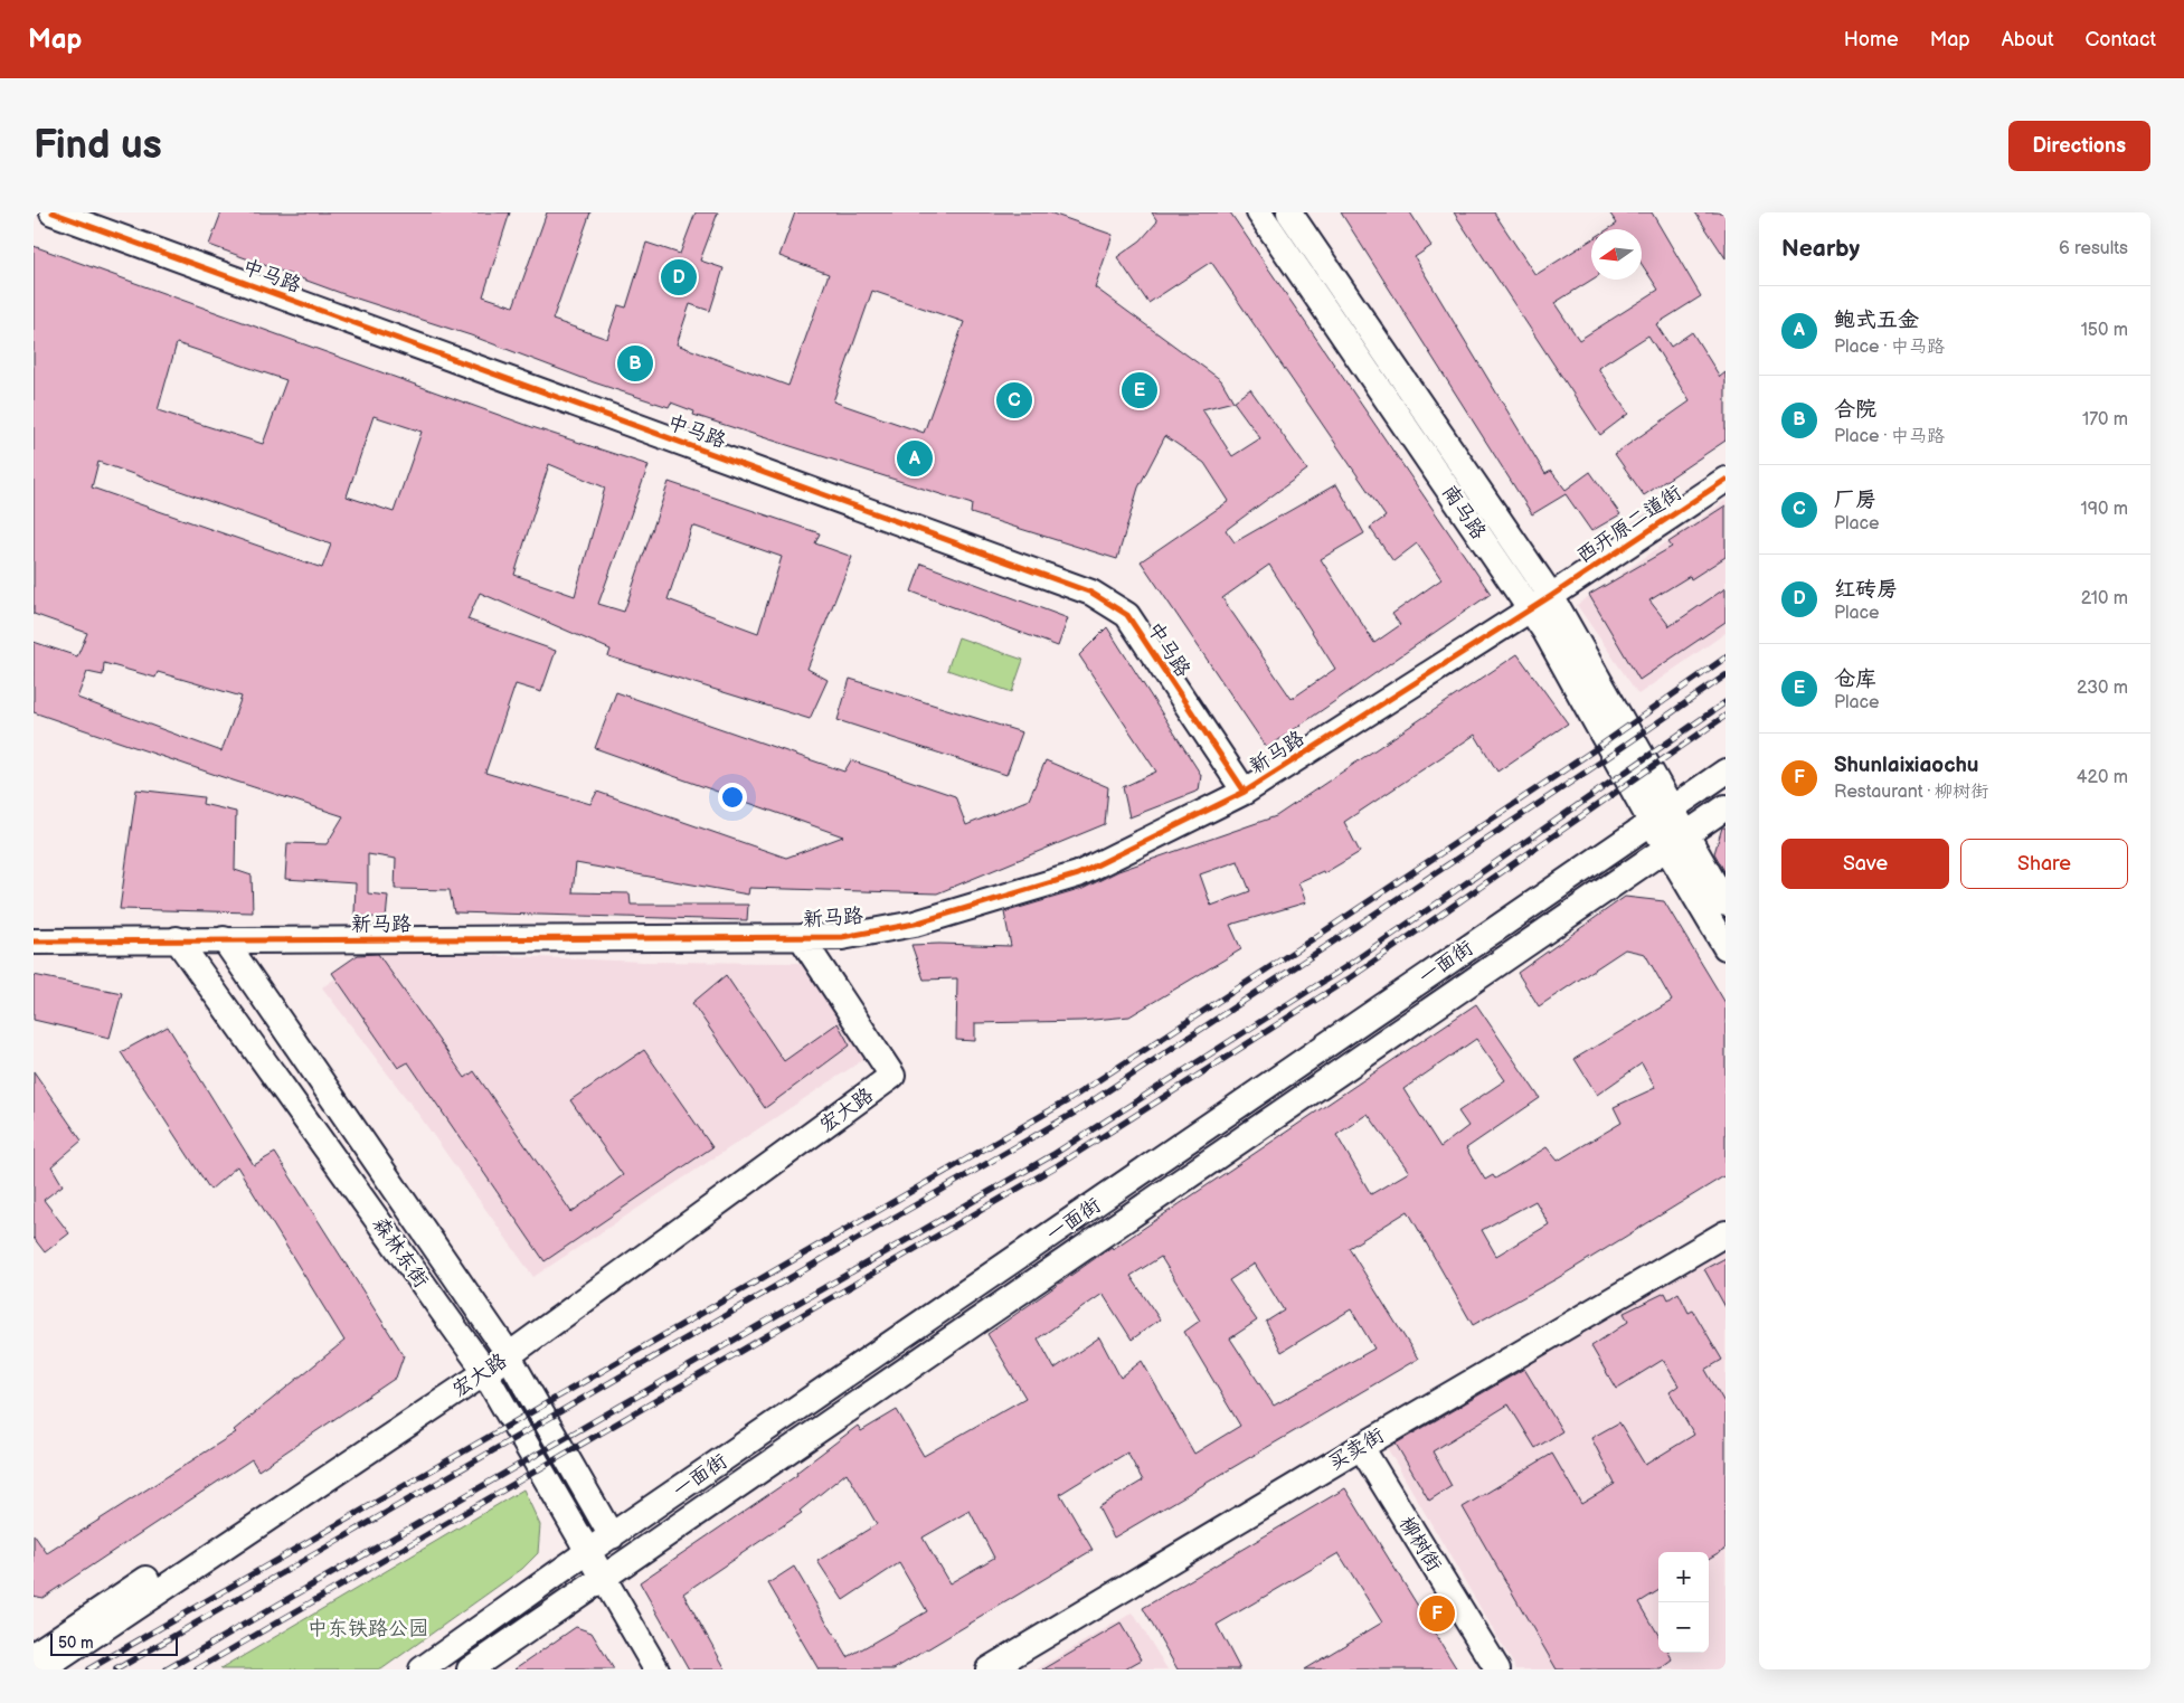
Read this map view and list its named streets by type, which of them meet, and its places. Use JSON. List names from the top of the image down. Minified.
{"streets":{"main road":["中马路","南马路","西开原二道街","新马路","一面街","宏大路","森林东街","买卖街","柳树街"]},"crossings":[["中马路","新马路"],["南马路","西开原二道街"],["南马路","新马路"],["南马路","一面街"],["西开原二道街","新马路"],["新马路","宏大路"],["新马路","森林东街"],["一面街","森林东街"],["宏大路","森林东街"],["买卖街","柳树街"]],"parks":["中东铁路公园"],"scale_bar":"50 m","north":"left","page":{"header":"Map","nav":["Home","Map","About","Contact"],"buttons":["Directions",["Save","Share"]],"title":"Find us","heading":["Nearby","6 results"],"pins":["D","B","E","C","A","F"],"list":[{"mark":"A","name":"鲍式五金","note":"Place · 中马路","value":"150 m"},{"mark":"B","name":"合院","note":"Place · 中马路","value":"170 m"},{"mark":"C","name":"厂房","note":"Place","value":"190 m"},{"mark":"D","name":"红砖房","note":"Place","value":"210 m"},{"mark":"E","name":"仓库","note":"Place","value":"230 m"},{"mark":"F","name":"Shunlaixiaochu","note":"Restaurant · 柳树街","value":"420 m"}],"map_buttons":["+","−"],"scale":"50 m"}}
